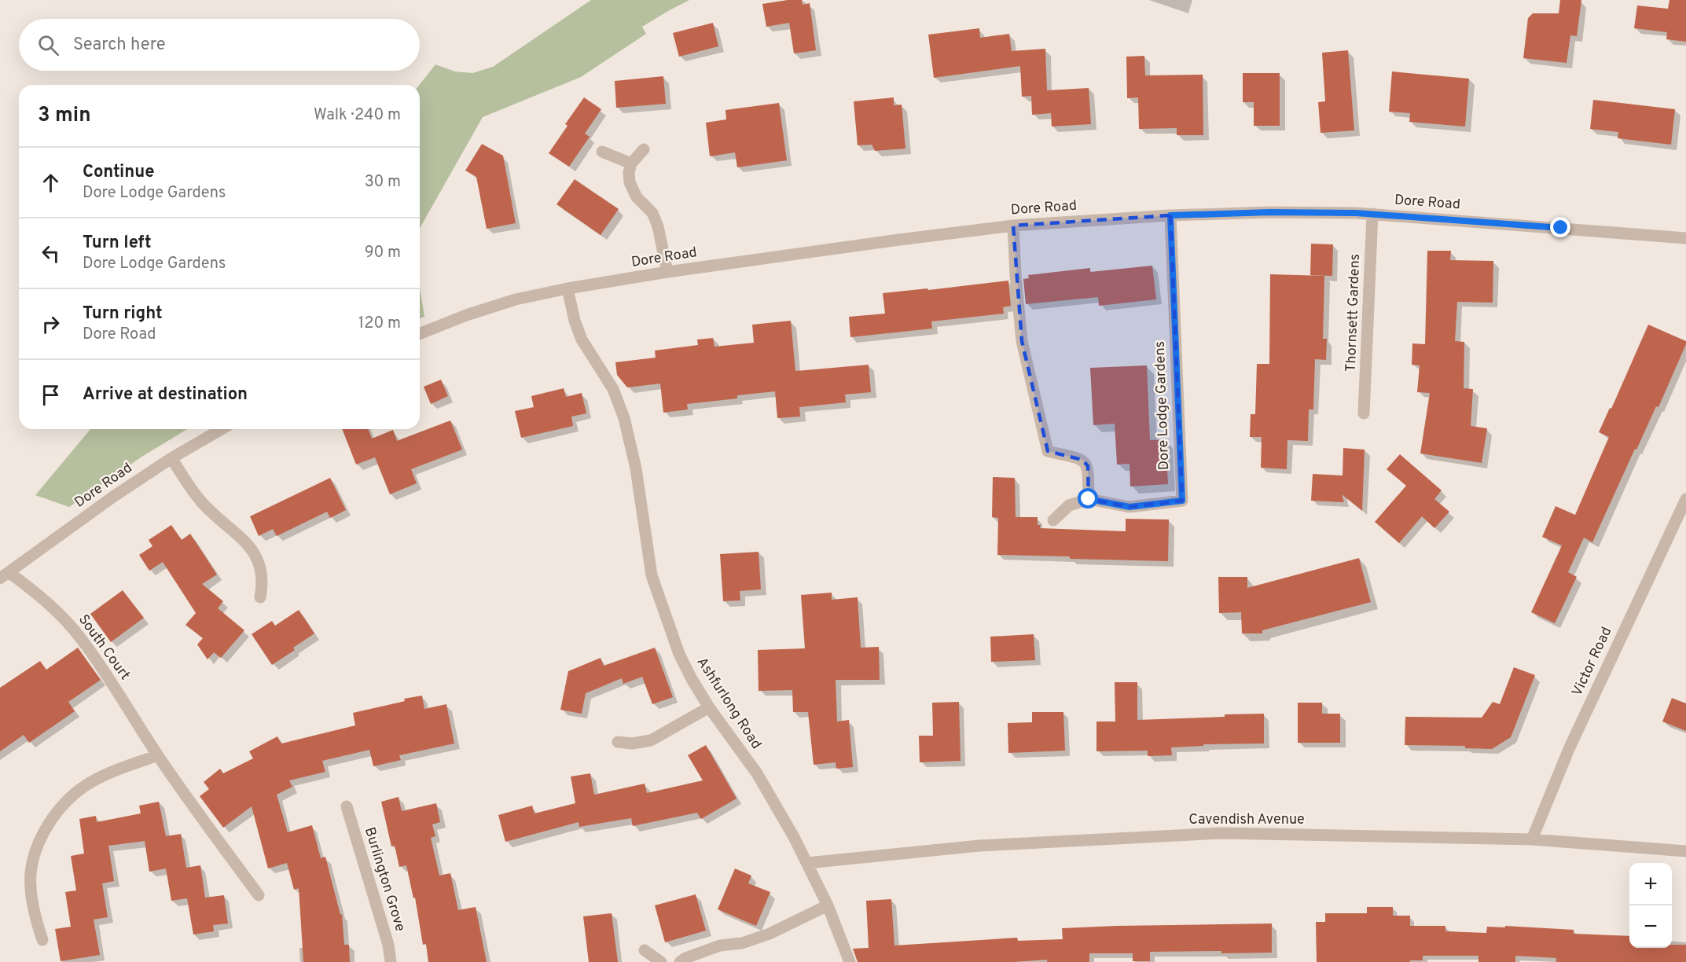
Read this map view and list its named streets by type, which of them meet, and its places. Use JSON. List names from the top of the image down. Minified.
{"streets":{"street":["Dore Road","Thornsett Gardens","Dore Lodge Gardens","South Court","Victor Road","Ashfurlong Road","Cavendish Avenue","Burlington Grove"]},"crossings":[["Dore Road","Thornsett Gardens"],["Dore Road","Dore Lodge Gardens"],["Dore Road","South Court"],["Dore Road","Ashfurlong Road"],["Victor Road","Cavendish Avenue"],["Ashfurlong Road","Cavendish Avenue"]],"page":{"search":"Search here","heading":["3 min","Walk · 240 m"],"list":[["Continue","Dore Lodge Gardens","30 m"],["Turn left","Dore Lodge Gardens","90 m"],["Turn right","Dore Road","120 m"],"Arrive at destination"],"map_buttons":["+","−"]}}
